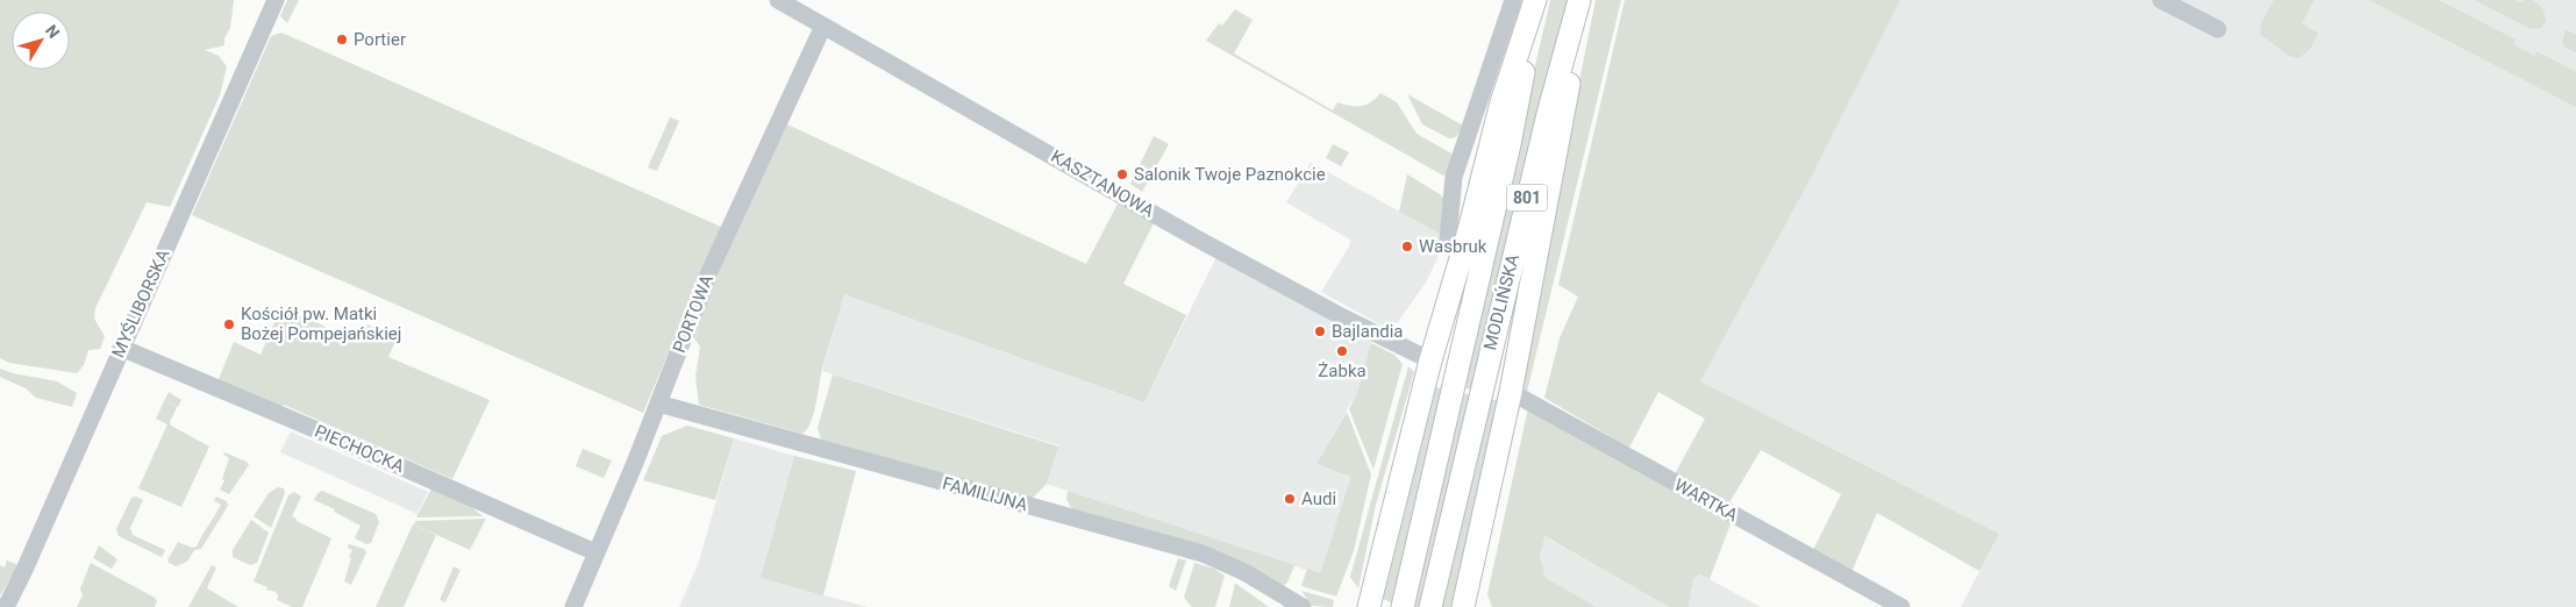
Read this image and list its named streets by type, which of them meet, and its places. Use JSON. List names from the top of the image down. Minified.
{"streets":{"main road":["801","MODLIŃSKA"],"street":["KASZTANOWA","MYŚLIBORSKA","PORTOWA","PIECHOCKA","FAMILIJNA","WARTKA"]},"crossings":[["KASZTANOWA","PORTOWA"],["MYŚLIBORSKA","PIECHOCKA"],["PORTOWA","PIECHOCKA"],["PORTOWA","FAMILIJNA"]],"places":["Portier","Salonik Twoje Paznokcie","Wasbruk","Kościół pw. Matki Bożej Pompejańskiej","Bajlandia","Żabka","Audi"],"north":"top right"}
